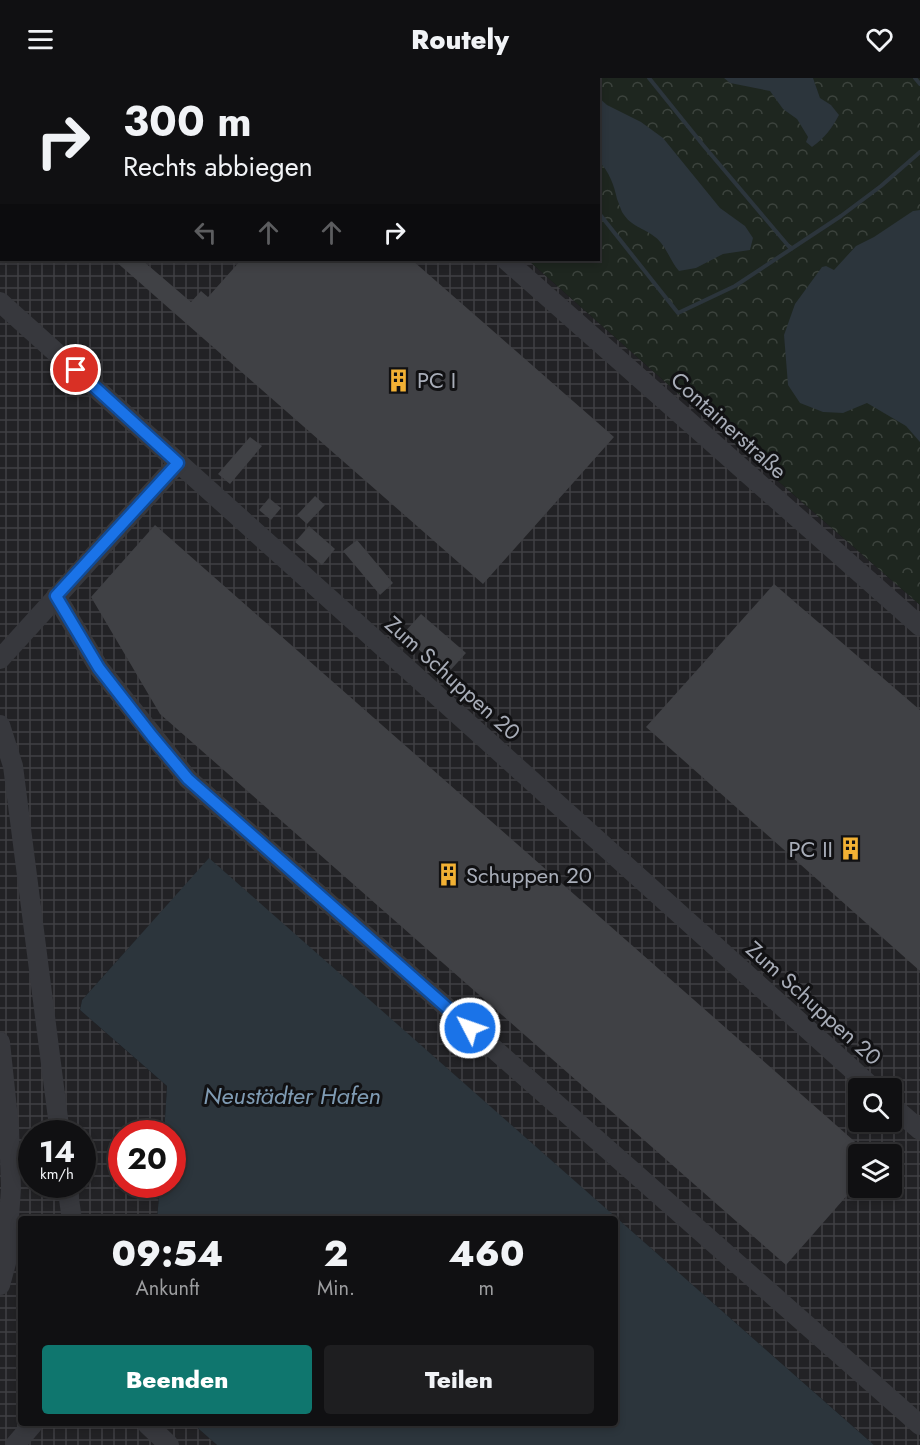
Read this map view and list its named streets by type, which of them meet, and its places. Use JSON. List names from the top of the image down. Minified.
{"streets":{"street":["Containerstraße","Zum Schuppen 20"]},"water":["Neustädter Hafen"],"places":{"building":["PC I","PC II","Schuppen 20"]},"page":{"header":"Routely","turn":["300 m","Rechts abbiegen"],"speed":"14 km/h","limit":"20","eta":["09:54","Ankunft","2","Min.","460","m"],"buttons":["Beenden","Teilen"]}}
